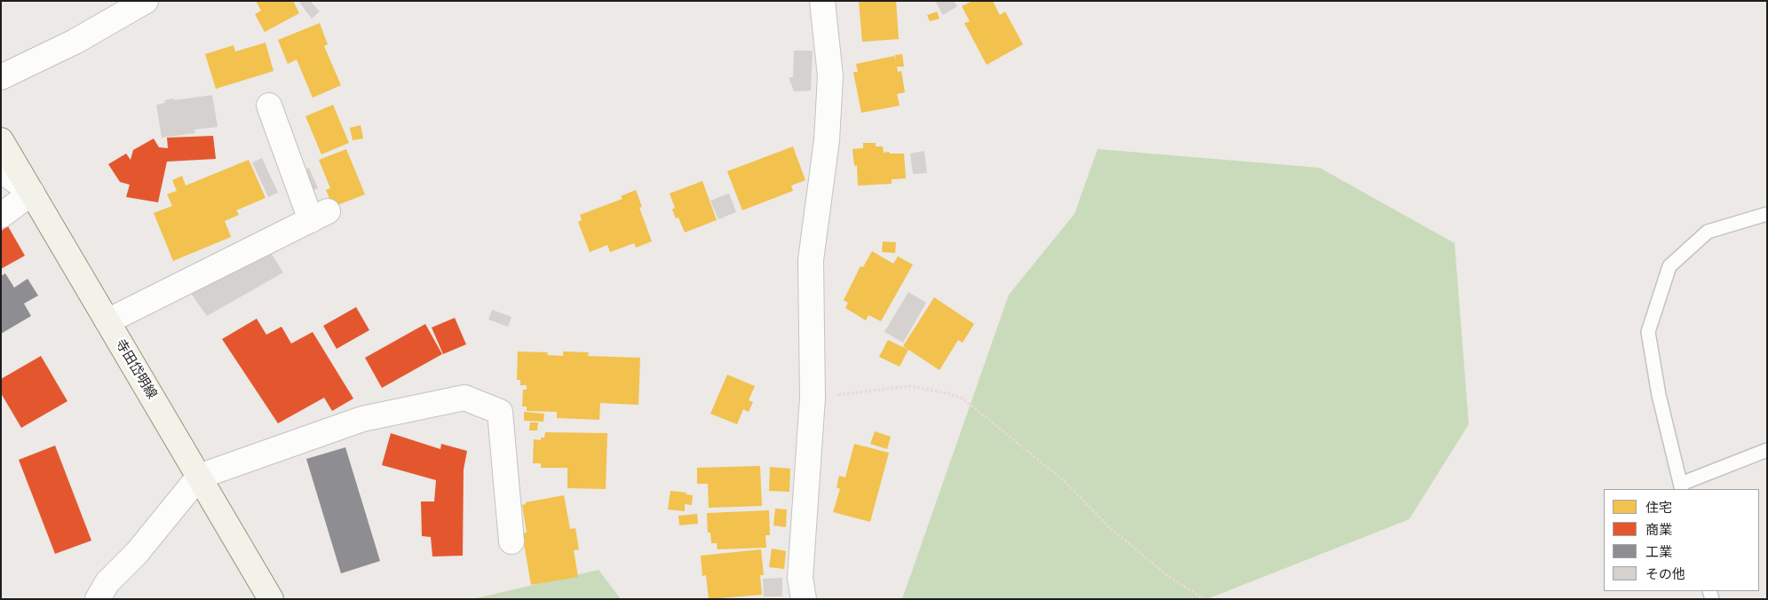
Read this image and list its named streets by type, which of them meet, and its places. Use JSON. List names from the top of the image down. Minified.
{"streets":{"main road":["寺田岱明線"]},"legend":["住宅","商業","工業","その他"]}
